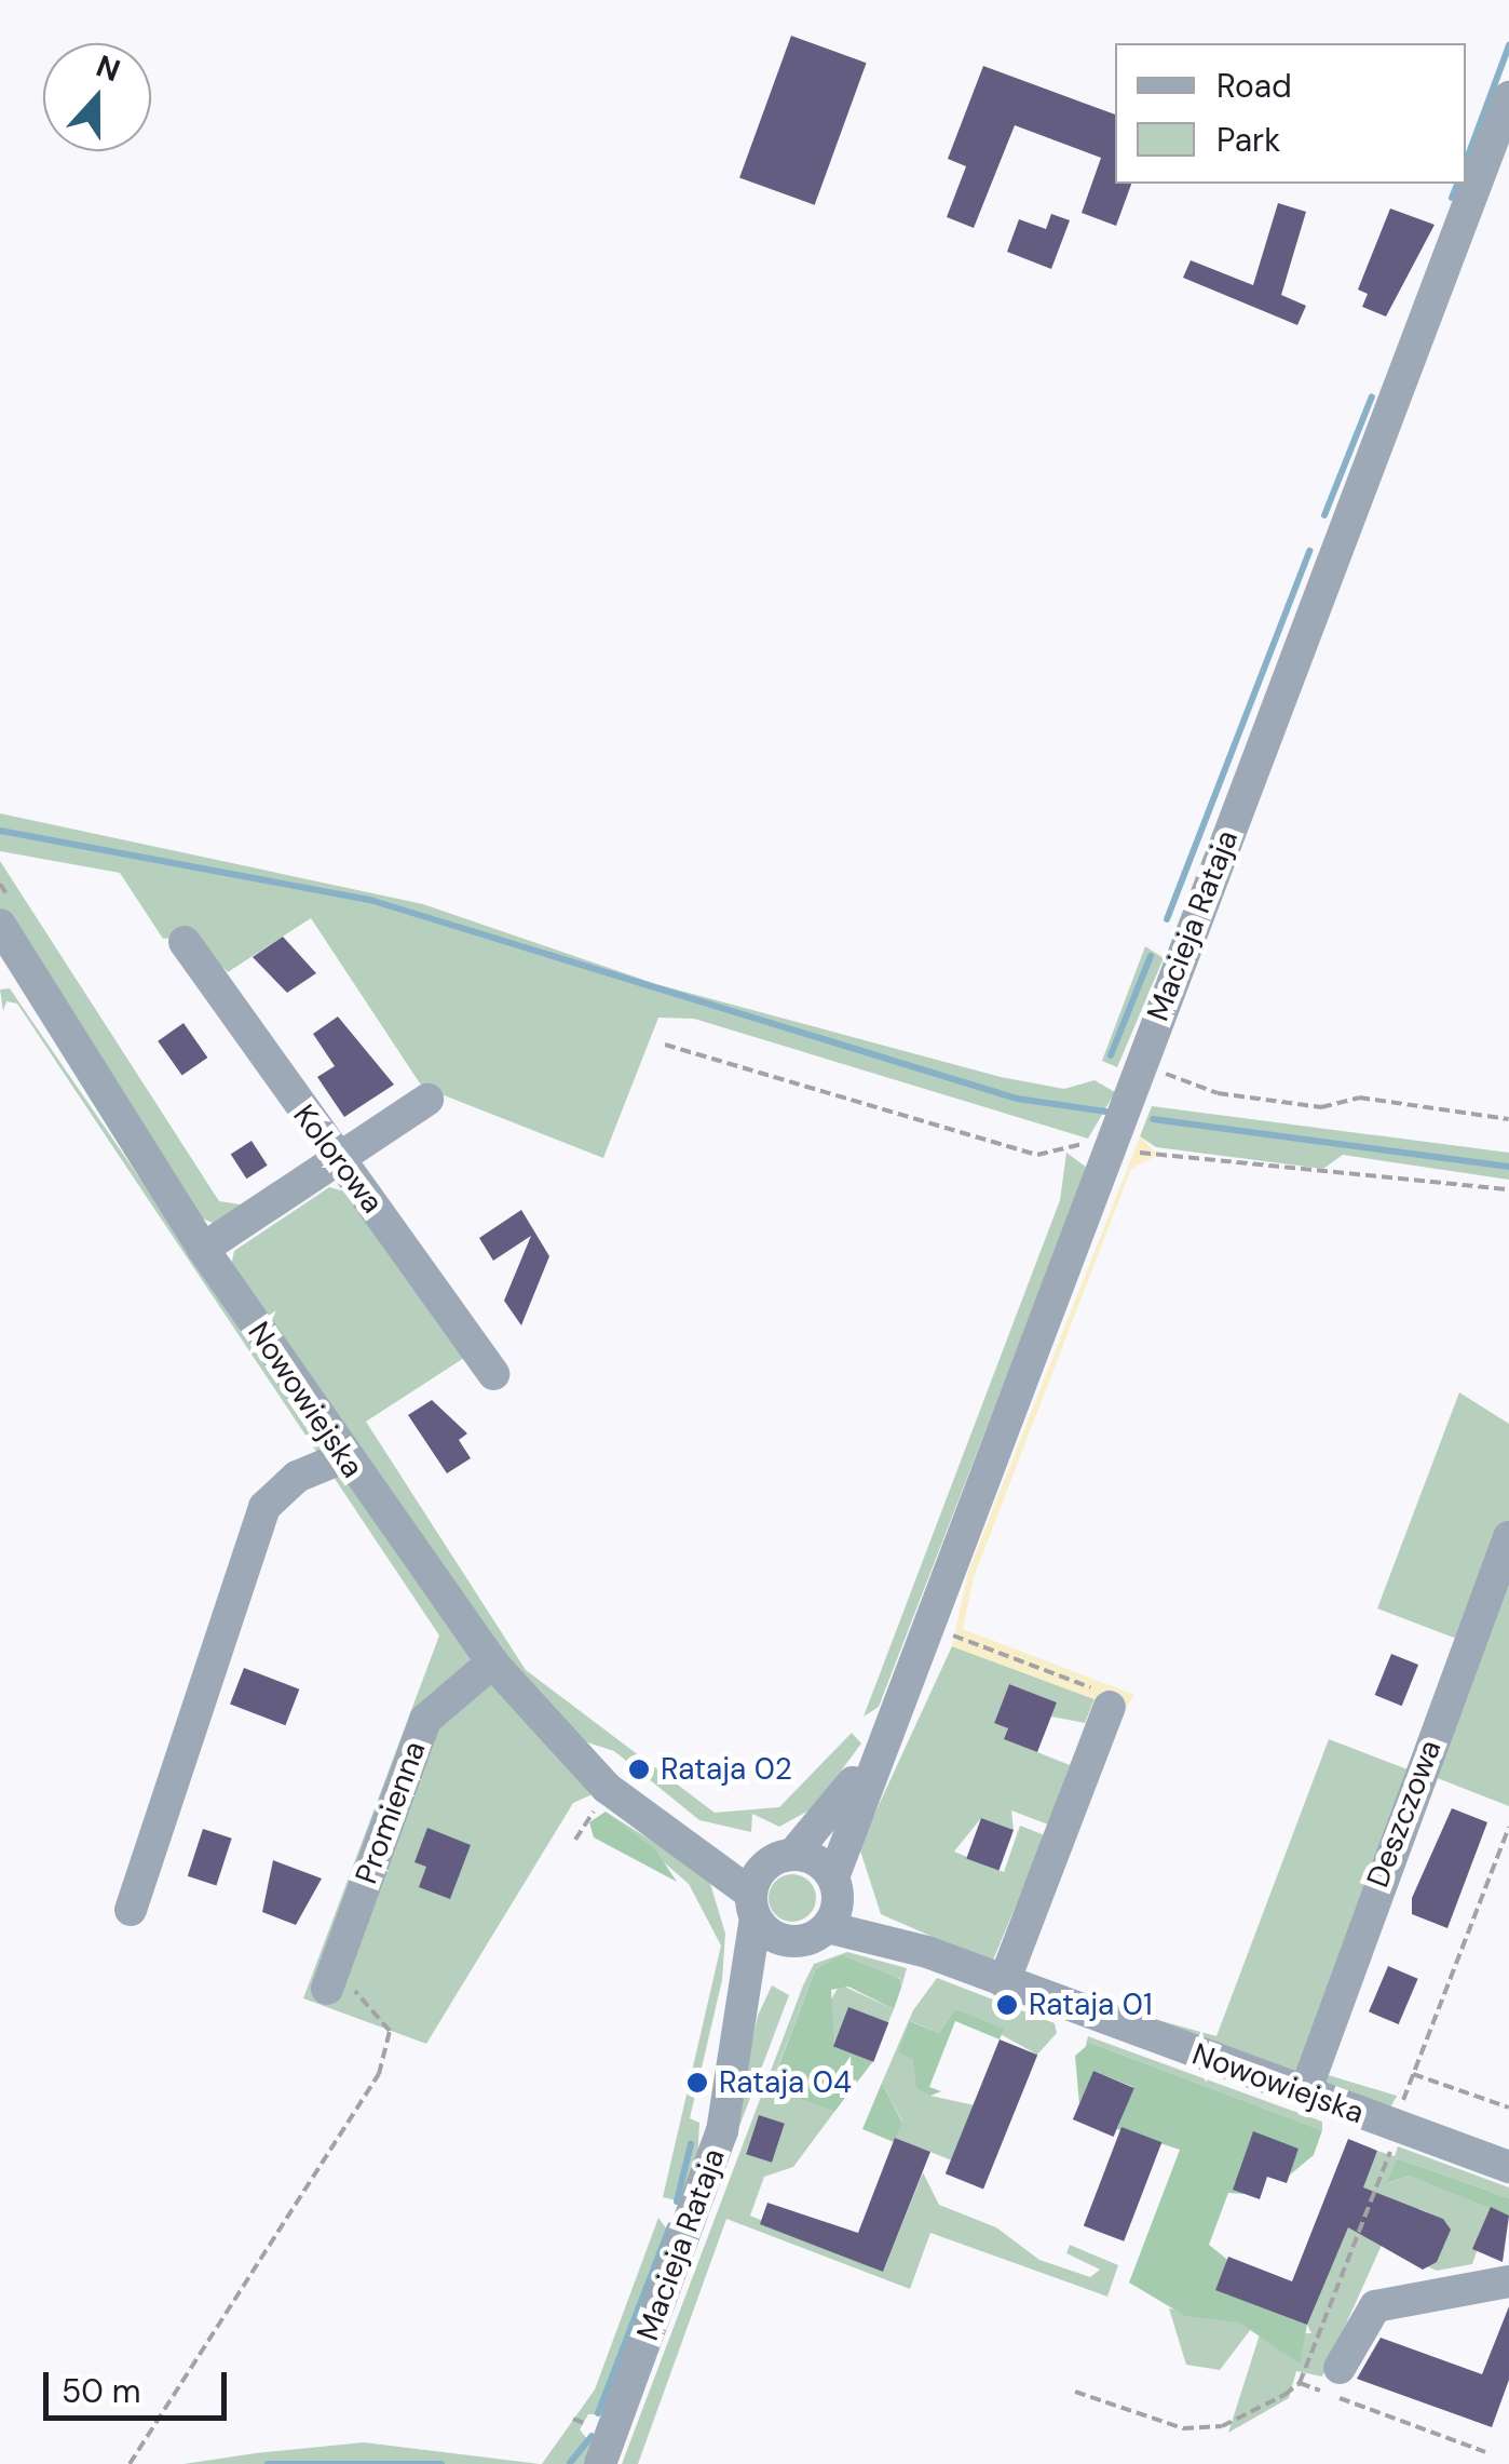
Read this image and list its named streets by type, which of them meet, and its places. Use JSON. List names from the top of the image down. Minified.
{"streets":{"street":["Macieja Rataja","Kolorowa","Nowowiejska","Promienna","Deszczowa"]},"crossings":[["Macieja Rataja","Nowowiejska"],["Nowowiejska","Promienna"],["Nowowiejska","Deszczowa"]],"places":["Rataja 02","Rataja 01","Rataja 04"],"legend":["Road","Park"],"scale_bar":"50 m","north":"top"}
